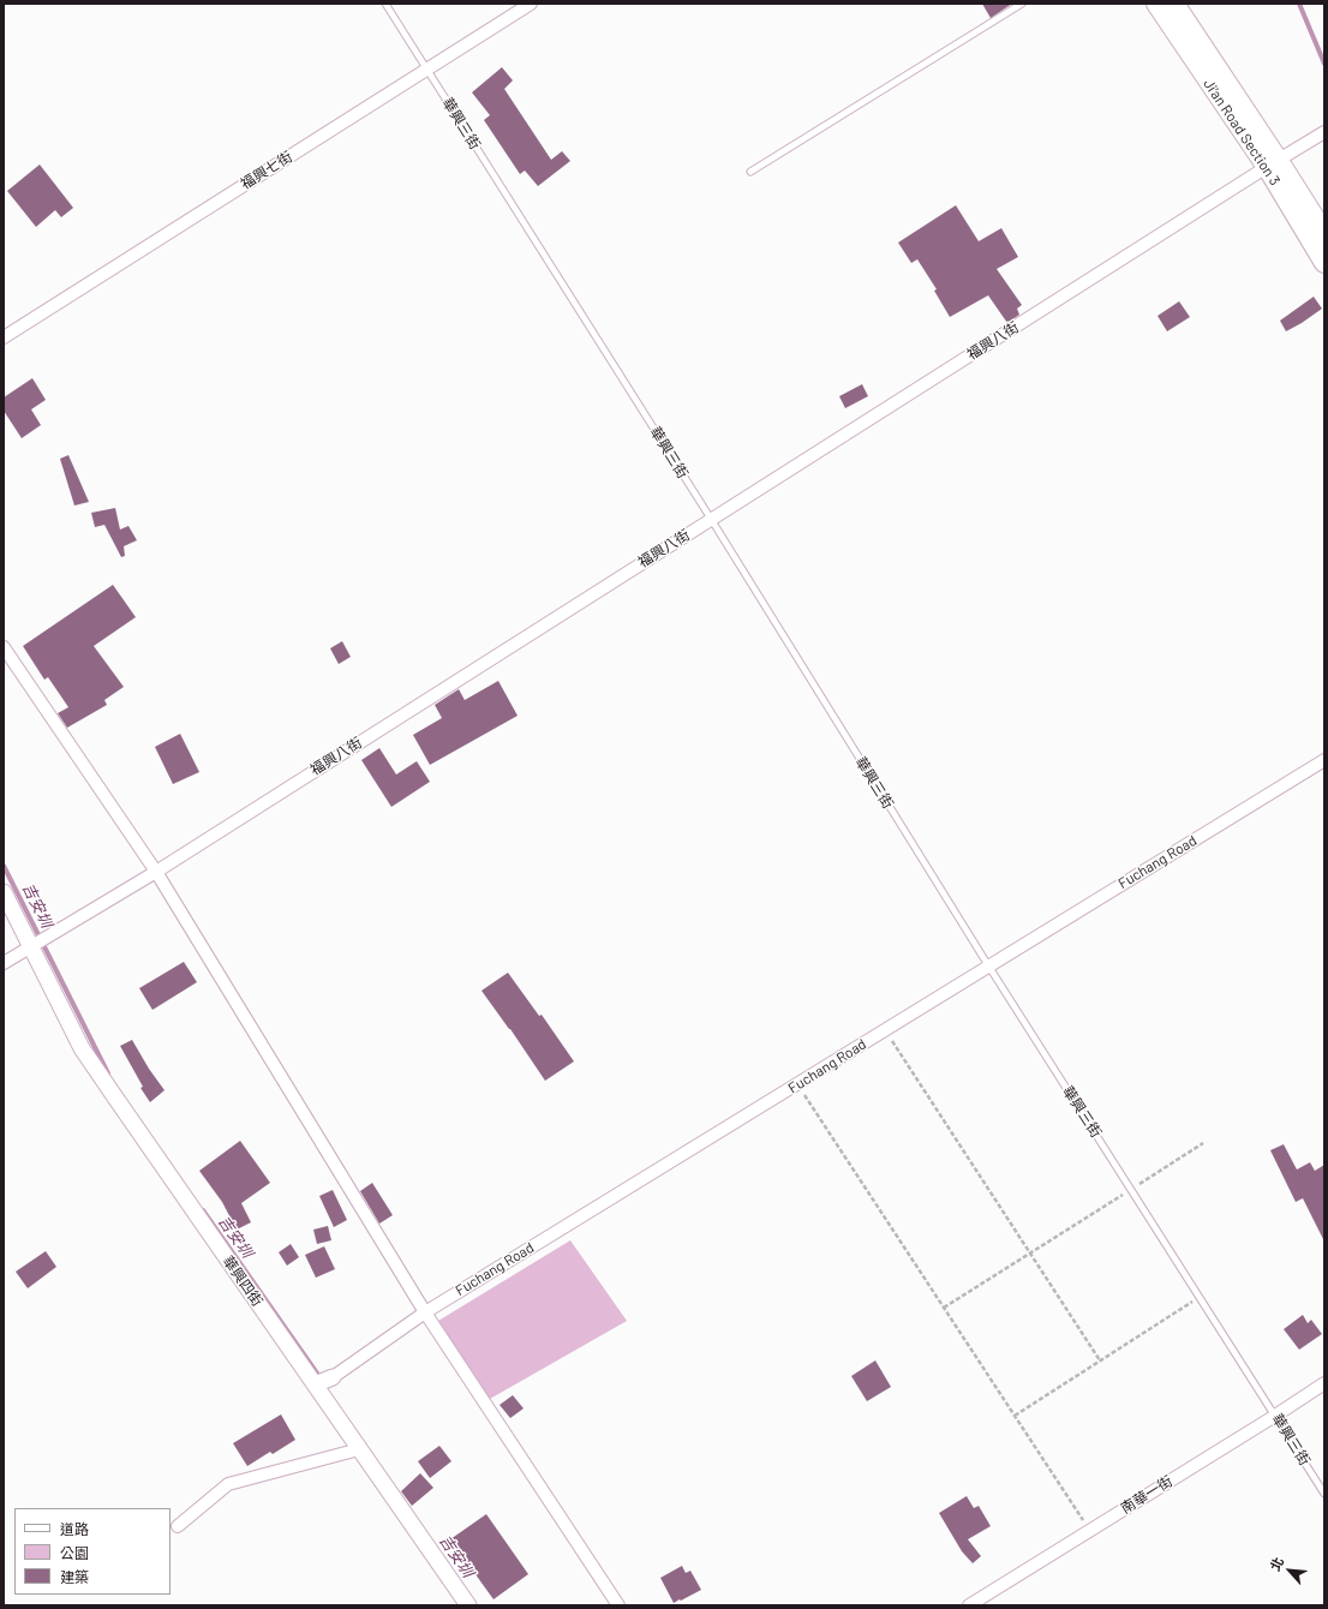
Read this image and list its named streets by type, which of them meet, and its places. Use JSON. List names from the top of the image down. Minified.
{"streets":{"main road":["Ji’an Road Section 3"],"street":["福興七街","福興八街","Fuchang Road","華興四街","南華一街"],"lane":["華興三街"]},"crossings":[["華興三街","福興七街"],["華興三街","福興八街"],["華興三街","Fuchang Road"],["華興三街","南華一街"],["Ji’an Road Section 3","福興八街"],["福興八街","華興四街"],["Fuchang Road","華興四街"]],"water":["吉安圳"],"legend":["道路","公園","建築"],"north":"top left"}
